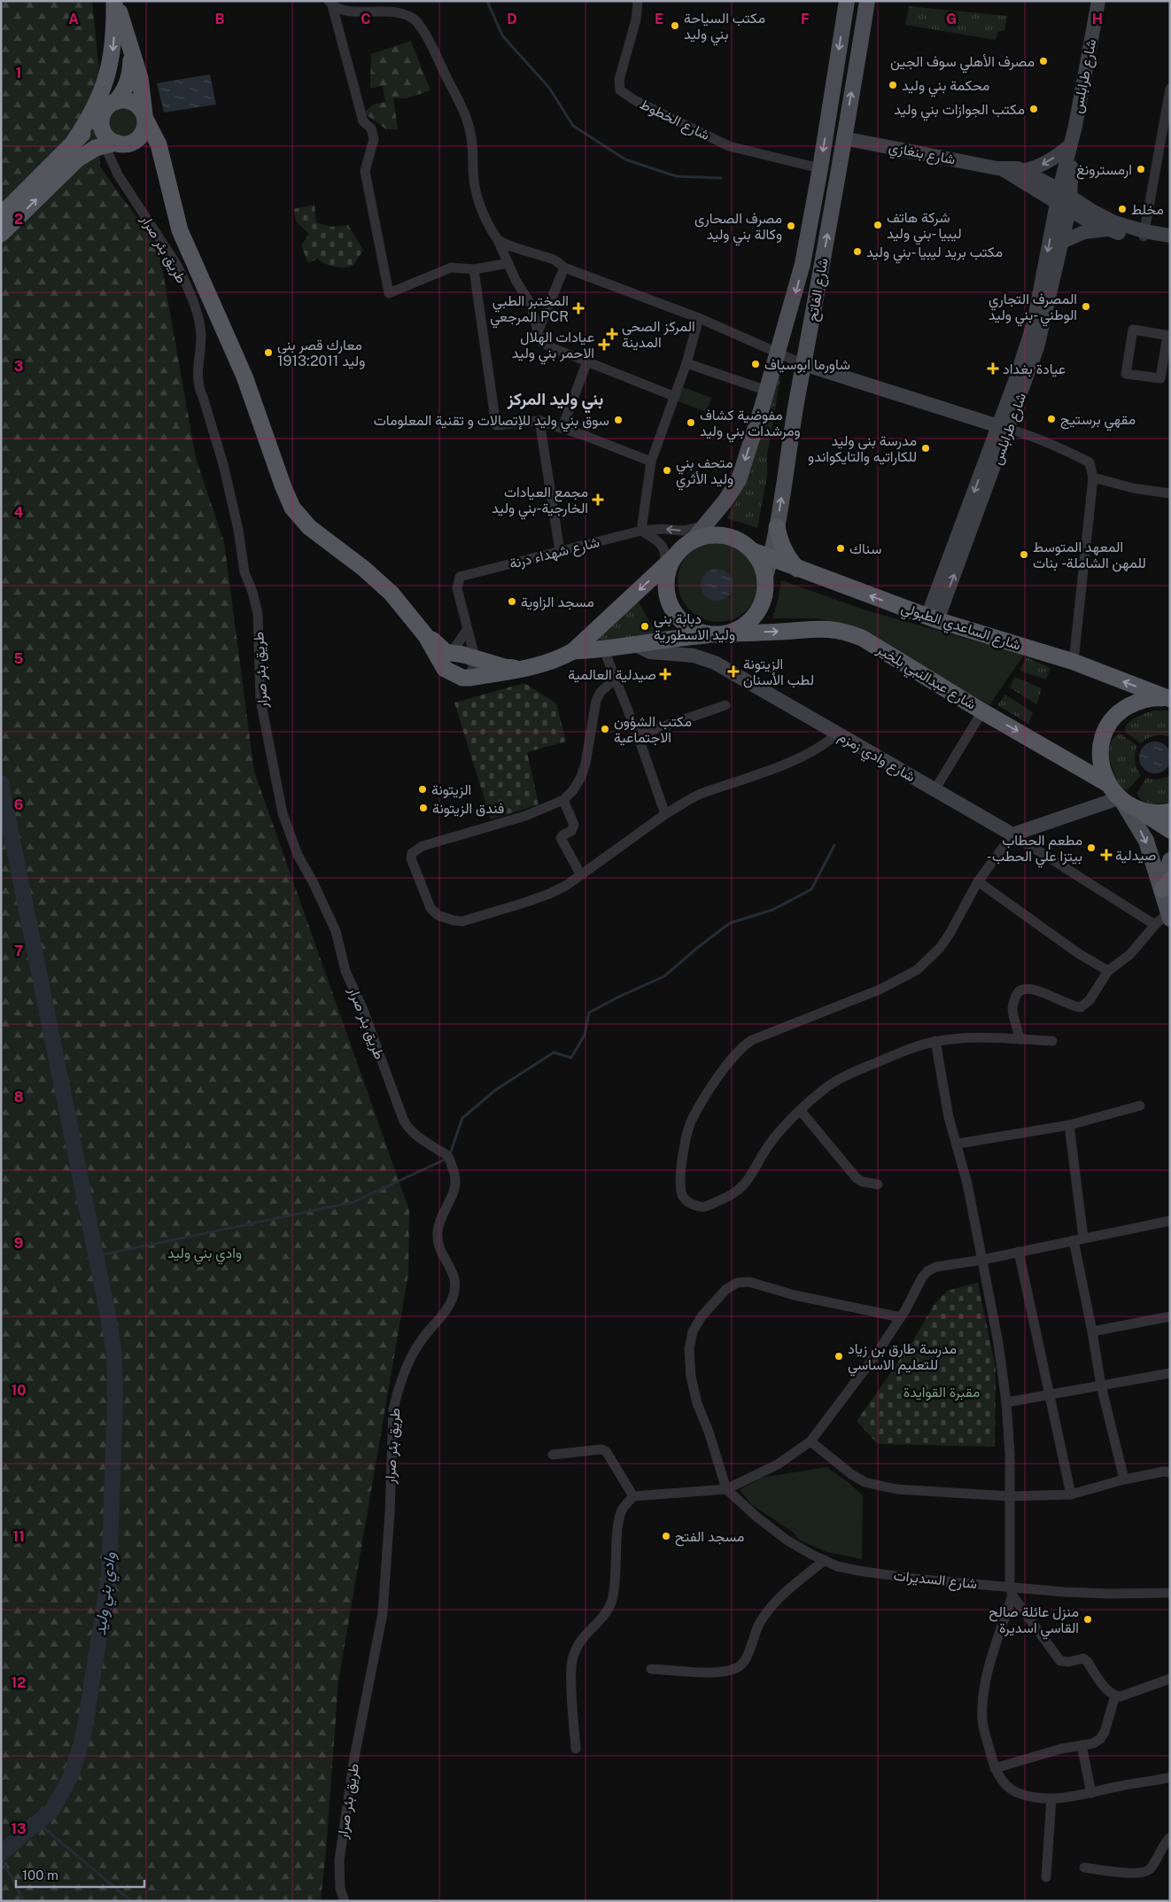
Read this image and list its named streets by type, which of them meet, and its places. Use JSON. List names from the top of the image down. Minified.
{"streets":{"highway":["شارع الساعدي الطبولي","شارع عبدالنبي بلخير"],"main road":["شارع طرابلس","شارع بنغازي","شارع الفاتح","شارع وادي زمزم"],"street":["شارع الخطوط","طريق بئر صرار","شارع شهداء درنة","شارع السديرات"]},"crossings":[["شارع طرابلس","شارع الساعدي الطبولي"],["شارع الخطوط","شارع الفاتح"],["شارع بنغازي","شارع الفاتح"],["شارع الفاتح","شارع شهداء درنة"],["شارع الفاتح","شارع الساعدي الطبولي"],["شارع الفاتح","شارع عبدالنبي بلخير"],["شارع الساعدي الطبولي","شارع عبدالنبي بلخير"]],"one_way":["شارع الساعدي الطبولي","شارع عبدالنبي بلخير"],"districts":["بني وليد المركز"],"water":["وادي بني وليد"],"parks":["وادي بني وليد","مقبرة القوايدة"],"places":{"other":["مكتب السياحة بني وليد","مصرف الأهلي سوف الجين","محكمة بني وليد","مكتب الجوازات بني وليد","ارمسترونغ","مخلط","شركة هاتف ليبيا -بني وليد","مصرف الصحارى وكالة بني وليد","مكتب بريد ليبيا -بني وليد","المصرف التجاري الوطني -بني وليد","معارك قصر بني وليد 1913:2011","شاورما ابوسياف","مقهي برستيج","سوق بني وليد للإتصالات و تقنية المعلومات","مفوضية كشاف ومرشدات بني وليد","مدرسة بني وليد للكاراتيه والتايكواندو","متحف بني وليد الأثري","سناك","المعهد المتوسط للمهن الشاملة - بنات","مسجد الزاوية","دبابة بني وليد الاسطورية","مكتب الشؤون الاجتماعية","الزيتونة","فندق الزيتونة","مطعم الحطاب -بيتزا علي الحطب","مدرسة طارق بن زياد للتعليم الاساسي","مسجد الفتح","منزل عائلة صالح القاسي اسديرة"],"health":["المختبر الطبي المرجعي PCR","المركز الصحي المدينة","عيادات الهلال الاحمر بني وليد","عيادة بغداد","مجمع العيادات الخارجية-بني وليد","الزيتونة لطب الأسنان","صيدلية العالمية","صيدلية"]},"scale_bar":"100 m","grid":{"columns":["A","B","C","D","E","F","G","H"],"rows":["1","2","3","4","5","6","7","8","9","10","11","12","13"]}}
